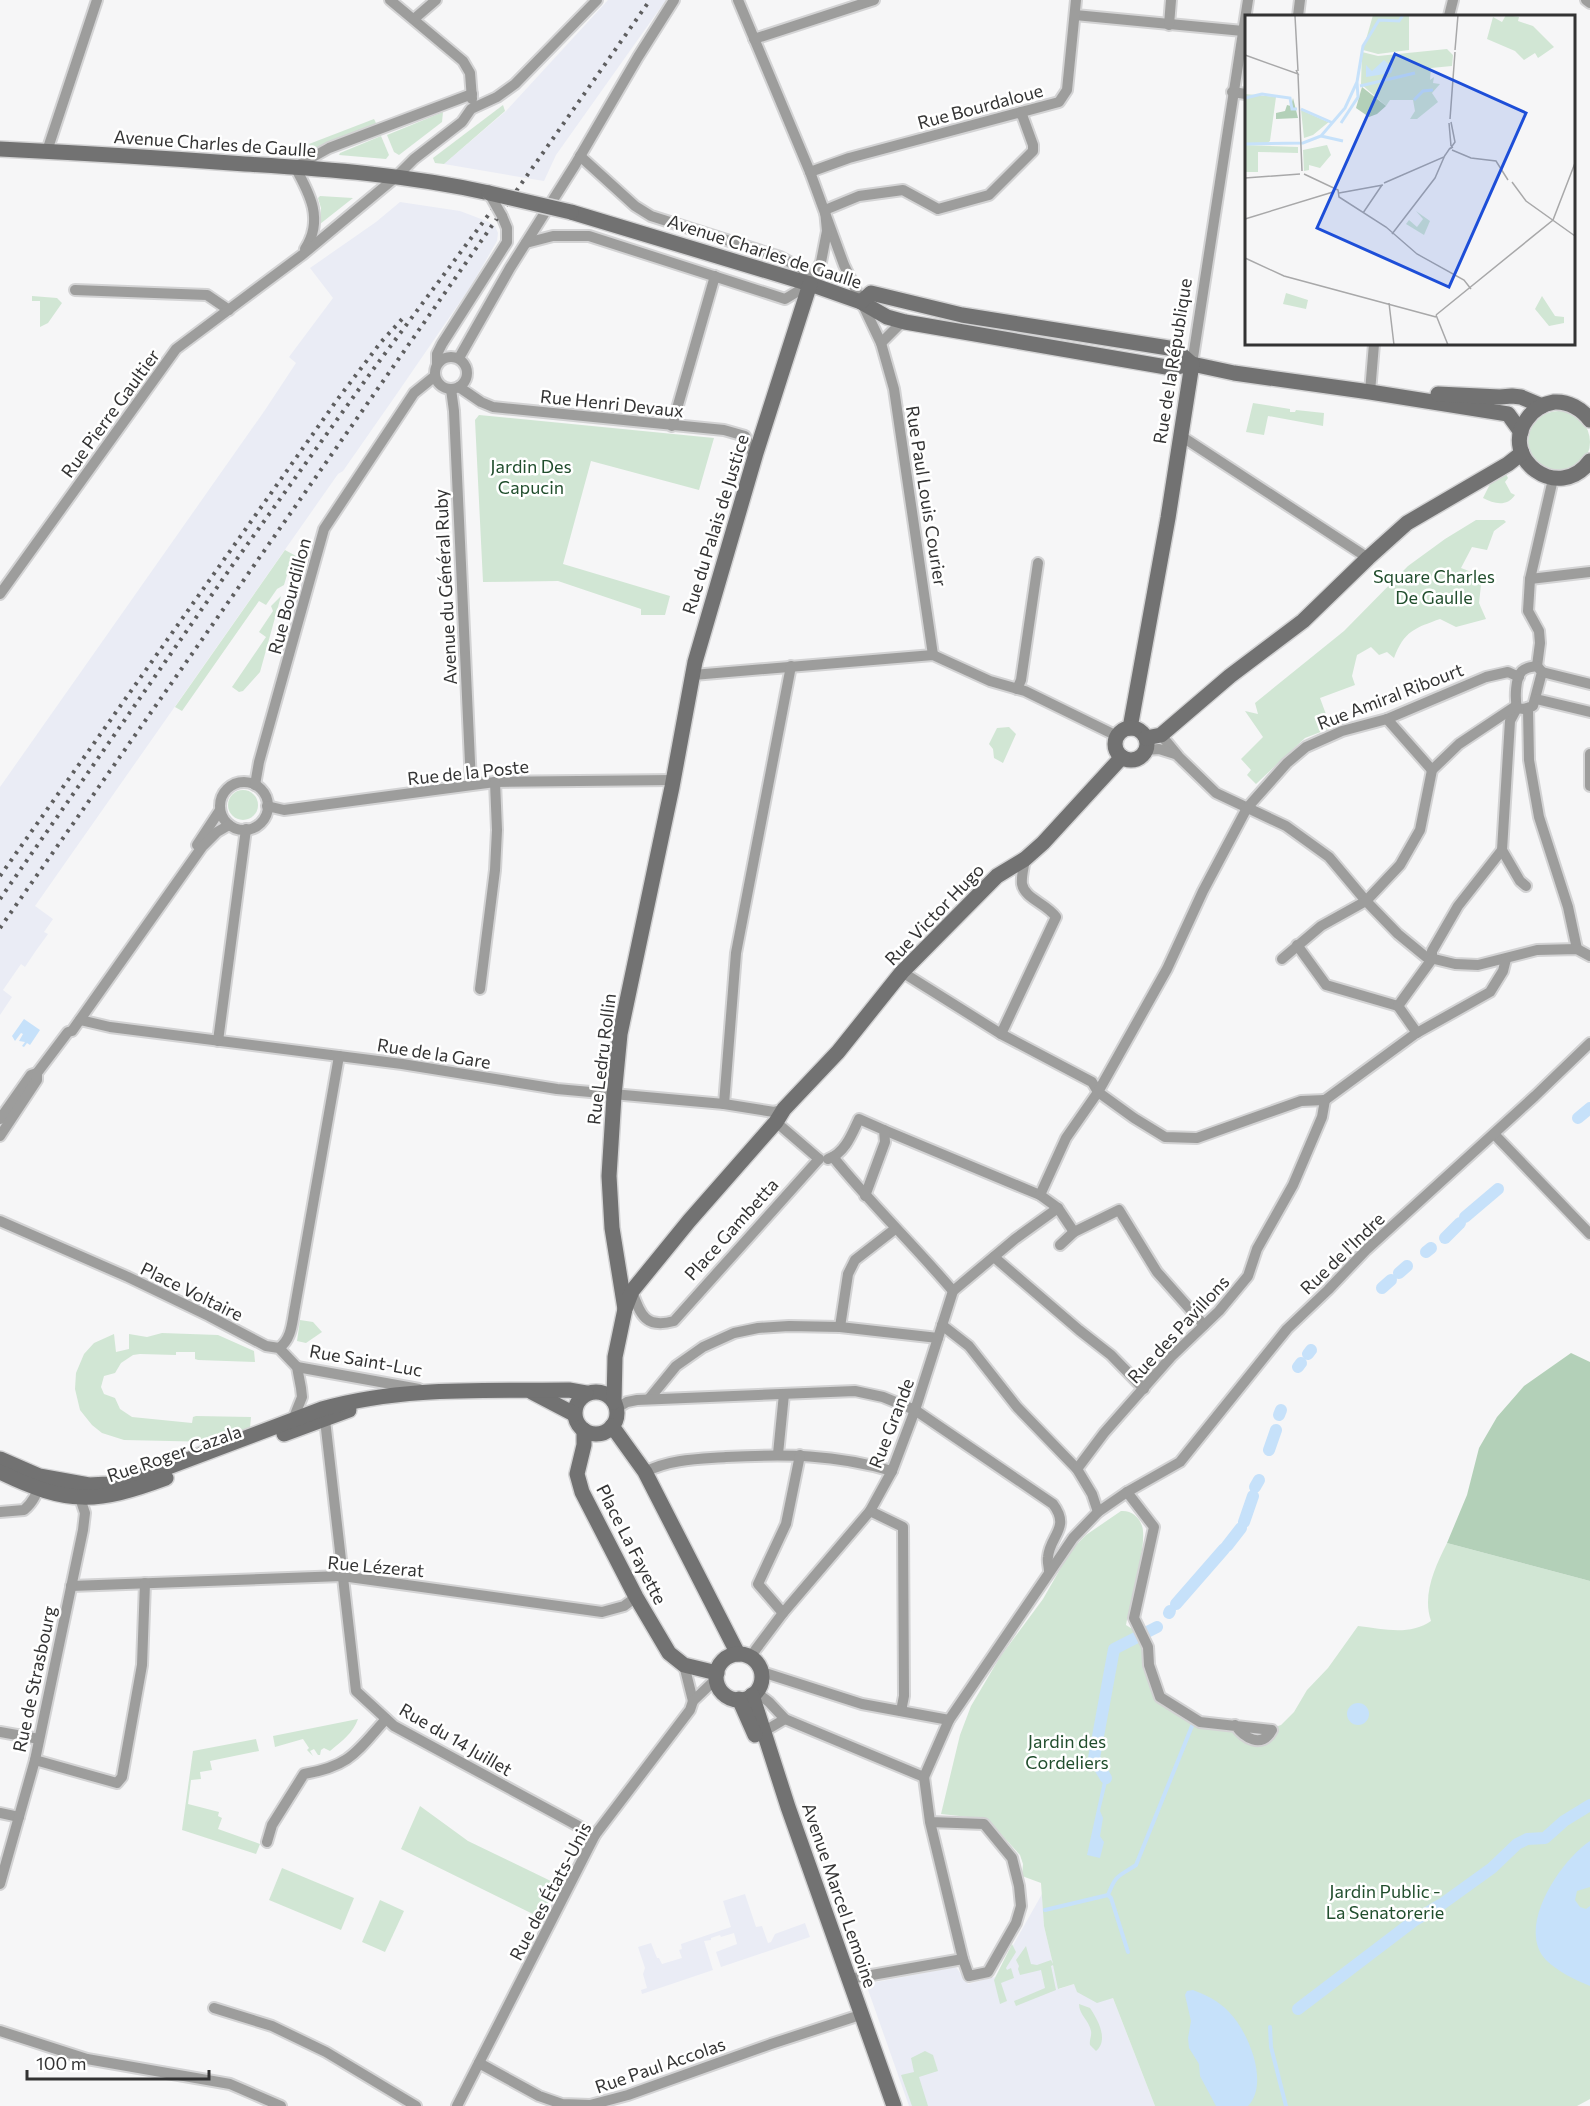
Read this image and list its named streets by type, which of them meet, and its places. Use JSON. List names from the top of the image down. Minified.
{"streets":{"main road":["Avenue Charles de Gaulle","Rue de la République","Rue du Palais de Justice","Rue Victor Hugo","Rue Ledru Rollin","Place Gambetta","Rue Saint-Luc","Rue Roger Cazala","Place La Fayette","Avenue Marcel Lemoine"],"street":["Rue Bourdaloue","Rue Henri Devaux","Rue Pierre Gaultier","Rue Paul Louis Courier","Avenue du Général Ruby","Rue Bourdillon","Rue Amiral Ribourt","Rue de la Poste","Rue de la Gare","Rue de l'Indre","Place Voltaire","Rue des Pavillons","Rue Grande","Rue Lézerat","Rue de Strasbourg","Rue du 14 Juillet","Rue des États-Unis","Rue Paul Accolas"]},"crossings":[["Rue Bourdaloue","Rue Paul Louis Courier"],["Avenue Charles de Gaulle","Rue de la République"],["Avenue Charles de Gaulle","Rue Pierre Gaultier"],["Avenue Charles de Gaulle","Rue Paul Louis Courier"],["Avenue Charles de Gaulle","Rue du Palais de Justice"],["Rue Henri Devaux","Rue du Palais de Justice"],["Rue Henri Devaux","Avenue du Général Ruby"],["Rue Henri Devaux","Rue Bourdillon"],["Rue du Palais de Justice","Rue de la Poste"],["Rue du Palais de Justice","Rue Ledru Rollin"],["Avenue du Général Ruby","Rue Bourdillon"],["Avenue du Général Ruby","Rue de la Poste"],["Rue Bourdillon","Rue de la Poste"],["Rue de la Poste","Rue Ledru Rollin"],["Rue Victor Hugo","Rue de la Gare"],["Rue Victor Hugo","Place Gambetta"],["Rue de la Gare","Rue Ledru Rollin"],["Rue de la Gare","Place Gambetta"],["Rue Ledru Rollin","Place Gambetta"],["Place Gambetta","Rue Saint-Luc"],["Place Gambetta","Place La Fayette"],["Place Voltaire","Rue Saint-Luc"],["Rue Saint-Luc","Rue Roger Cazala"],["Rue Saint-Luc","Place La Fayette"],["Rue Saint-Luc","Rue du 14 Juillet"],["Rue Grande","Rue des États-Unis"],["Rue Grande","Avenue Marcel Lemoine"],["Rue Roger Cazala","Rue de Strasbourg"],["Rue Roger Cazala","Rue du 14 Juillet"],["Place La Fayette","Rue Lézerat"],["Place La Fayette","Rue des États-Unis"],["Rue Lézerat","Rue de Strasbourg"],["Rue Lézerat","Rue du 14 Juillet"],["Rue du 14 Juillet","Rue des États-Unis"],["Rue des États-Unis","Avenue Marcel Lemoine"],["Rue des États-Unis","Rue Paul Accolas"],["Avenue Marcel Lemoine","Rue Paul Accolas"]],"parks":["Jardin Des Capucin","Square Charles De Gaulle","Jardin des Cordeliers","Jardin Public - La Senatorerie"],"scale_bar":"100 m"}
